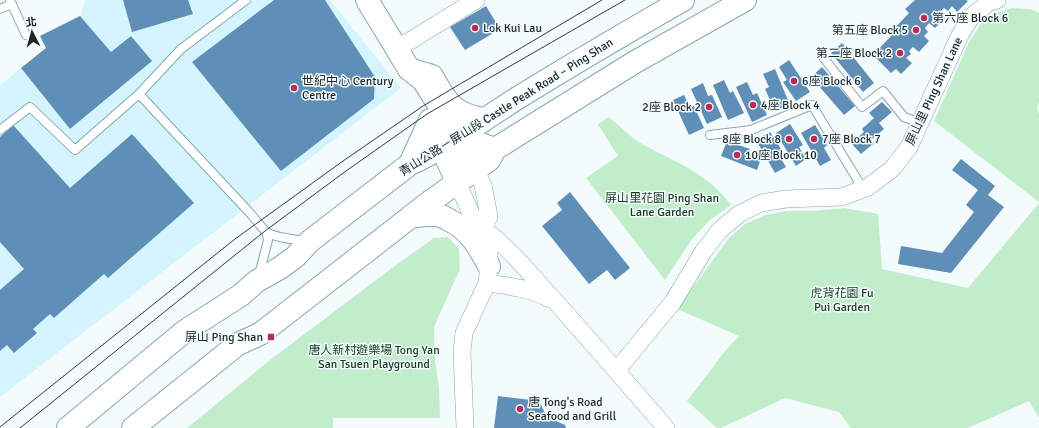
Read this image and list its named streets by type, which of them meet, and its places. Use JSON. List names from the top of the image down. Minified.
{"streets":{"main road":["青山公路－屏山段 Castle Peak Road – Ping Shan"],"street":["屏山里 Ping Shan Lane"]},"parks":["屏山里花園 Ping Shan Lane Garden","虎背花園 Fu Pui Garden","唐人新村遊樂場 Tong Yan San Tsuen Playground"],"places":{"other":["第六座 Block 6","Lok Kui Lau","第五座 Block 5","第二座 Block 2","6座 Block 6","世紀中心 Century Centre","4座 Block 4","2座 Block 2","8座 Block 8","7座 Block 7","10座 Block 10","唐 Tong's Road Seafood and Grill"],"transit":["屏山 Ping Shan"]},"north":"top"}
